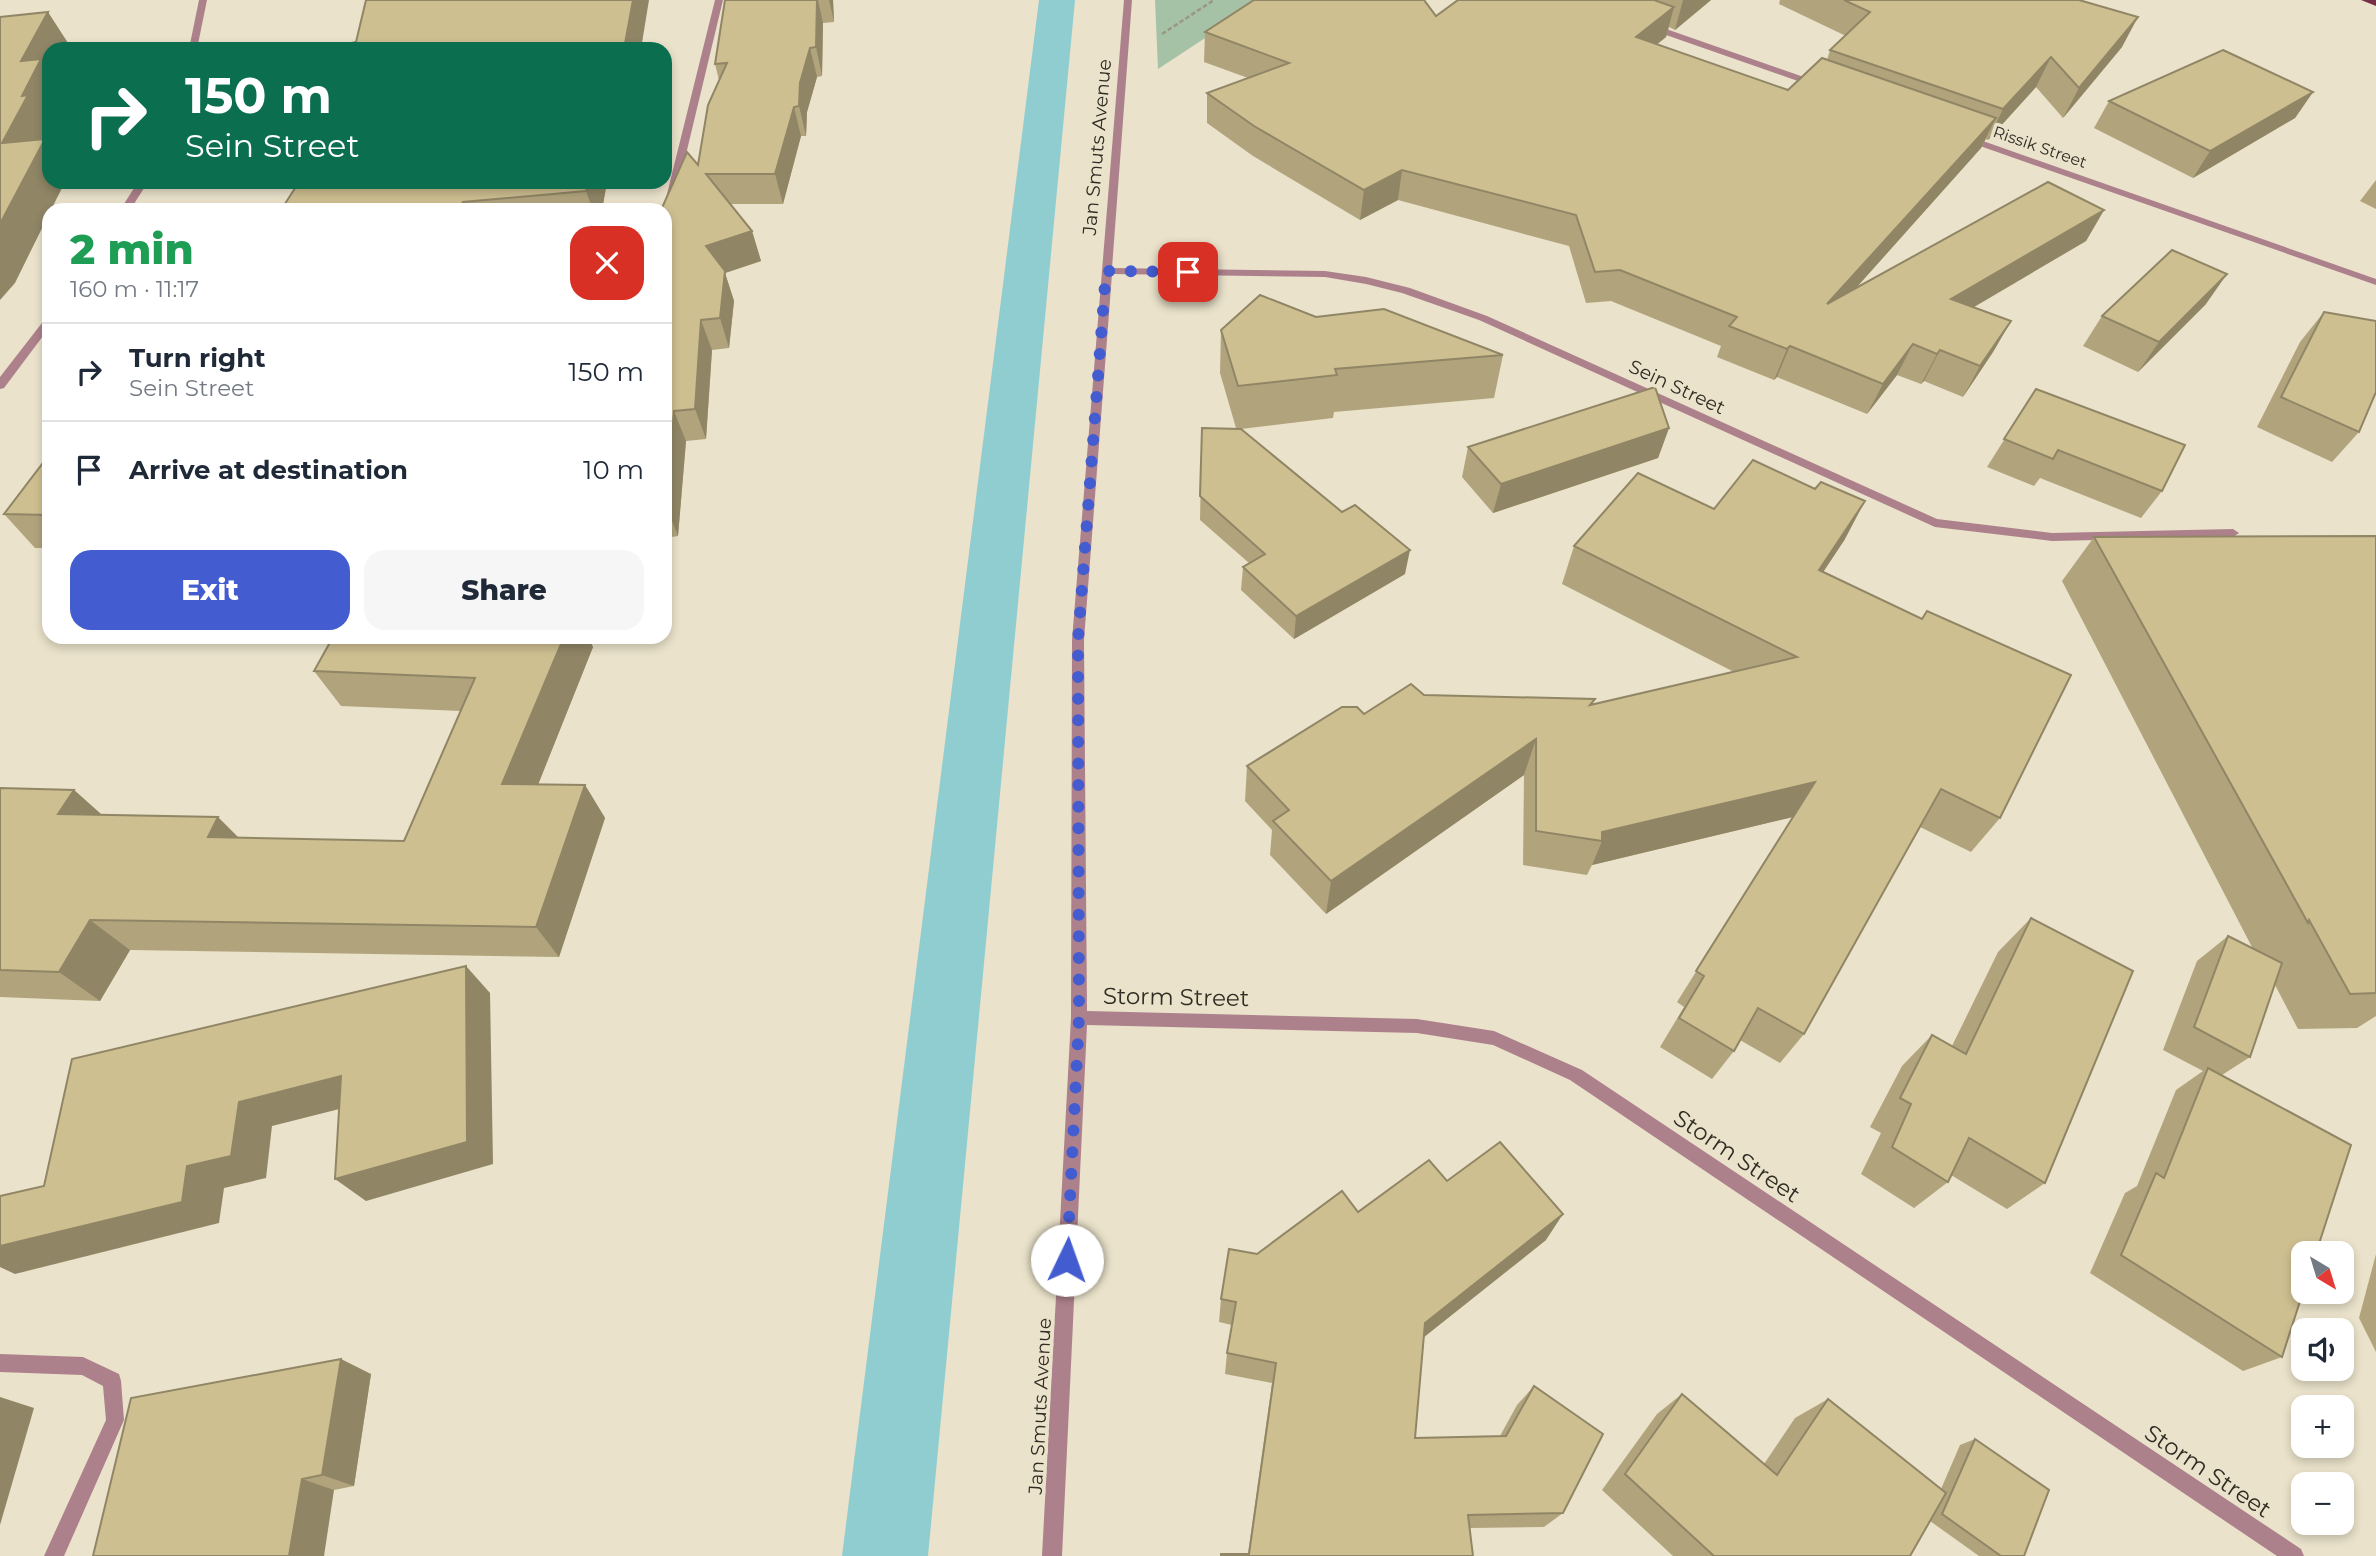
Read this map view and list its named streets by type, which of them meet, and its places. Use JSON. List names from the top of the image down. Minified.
{"streets":{"street":["Jan Smuts Avenue","Rissik Street","Sein Street","Storm Street"]},"crossings":[["Jan Smuts Avenue","Sein Street"],["Jan Smuts Avenue","Storm Street"]],"north":"bottom right","page":{"turn":["150 m","Sein Street"],"heading":["2 min","160 m · 11:17"],"list":[{"name":"Turn right","note":"Sein Street","value":"150 m"},{"name":"Arrive at destination","value":"10 m"}],"buttons":["Exit","Share"],"map_buttons":["+","−"]}}
